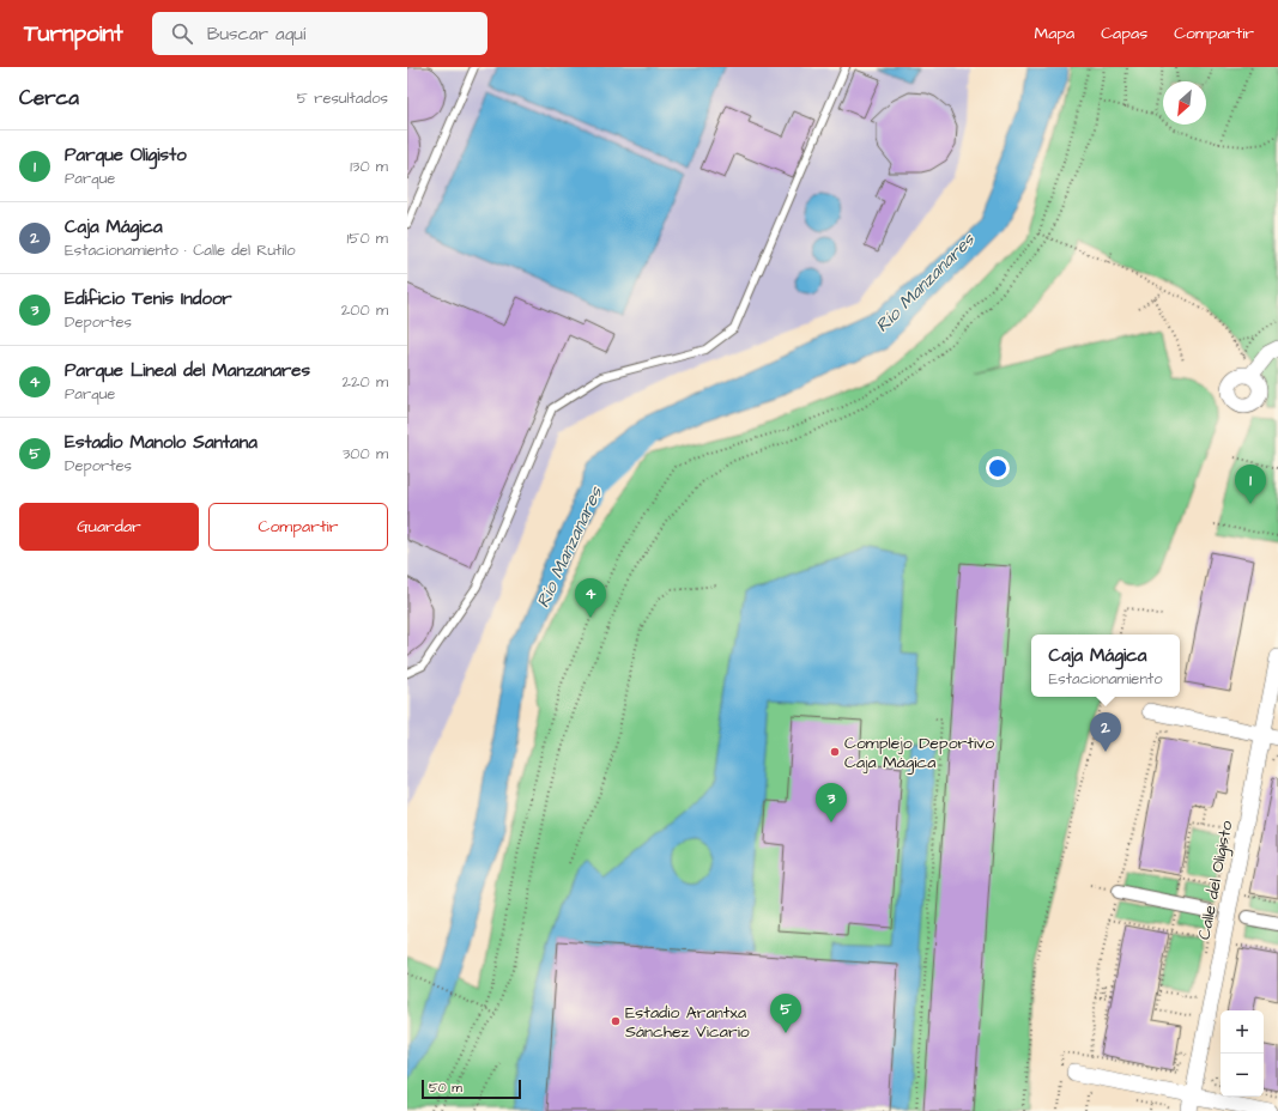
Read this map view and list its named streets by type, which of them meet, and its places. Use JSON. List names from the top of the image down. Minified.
{"streets":{"street":["Calle del Oligisto"]},"water":["Río Manzanares"],"places":["Complejo Deportivo Caja Mágica","Estadio Arantxa Sánchez Vicario"],"scale_bar":"50 m","north":"bottom left","page":{"header":"Turnpoint","search":"Buscar aquí","nav":["Mapa","Capas","Compartir"],"heading":["Cerca","5 resultados"],"list":[{"mark":"1","name":"Parque Oligisto","note":"Parque","value":"130 m"},{"mark":"2","name":"Caja Mágica","note":"Estacionamiento · Calle del Rutilo","value":"150 m"},{"mark":"3","name":"Edificio Tenis Indoor","note":"Deportes","value":"200 m"},{"mark":"4","name":"Parque Lineal del Manzanares","note":"Parque","value":"220 m"},{"mark":"5","name":"Estadio Manolo Santana","note":"Deportes","value":"300 m"}],"pins":["1","4","2","3","5"],"buttons":["Guardar","Compartir"],"popup":["Caja Mágica","Estacionamiento"],"map_buttons":["+","−"],"scale":"50 m"}}
